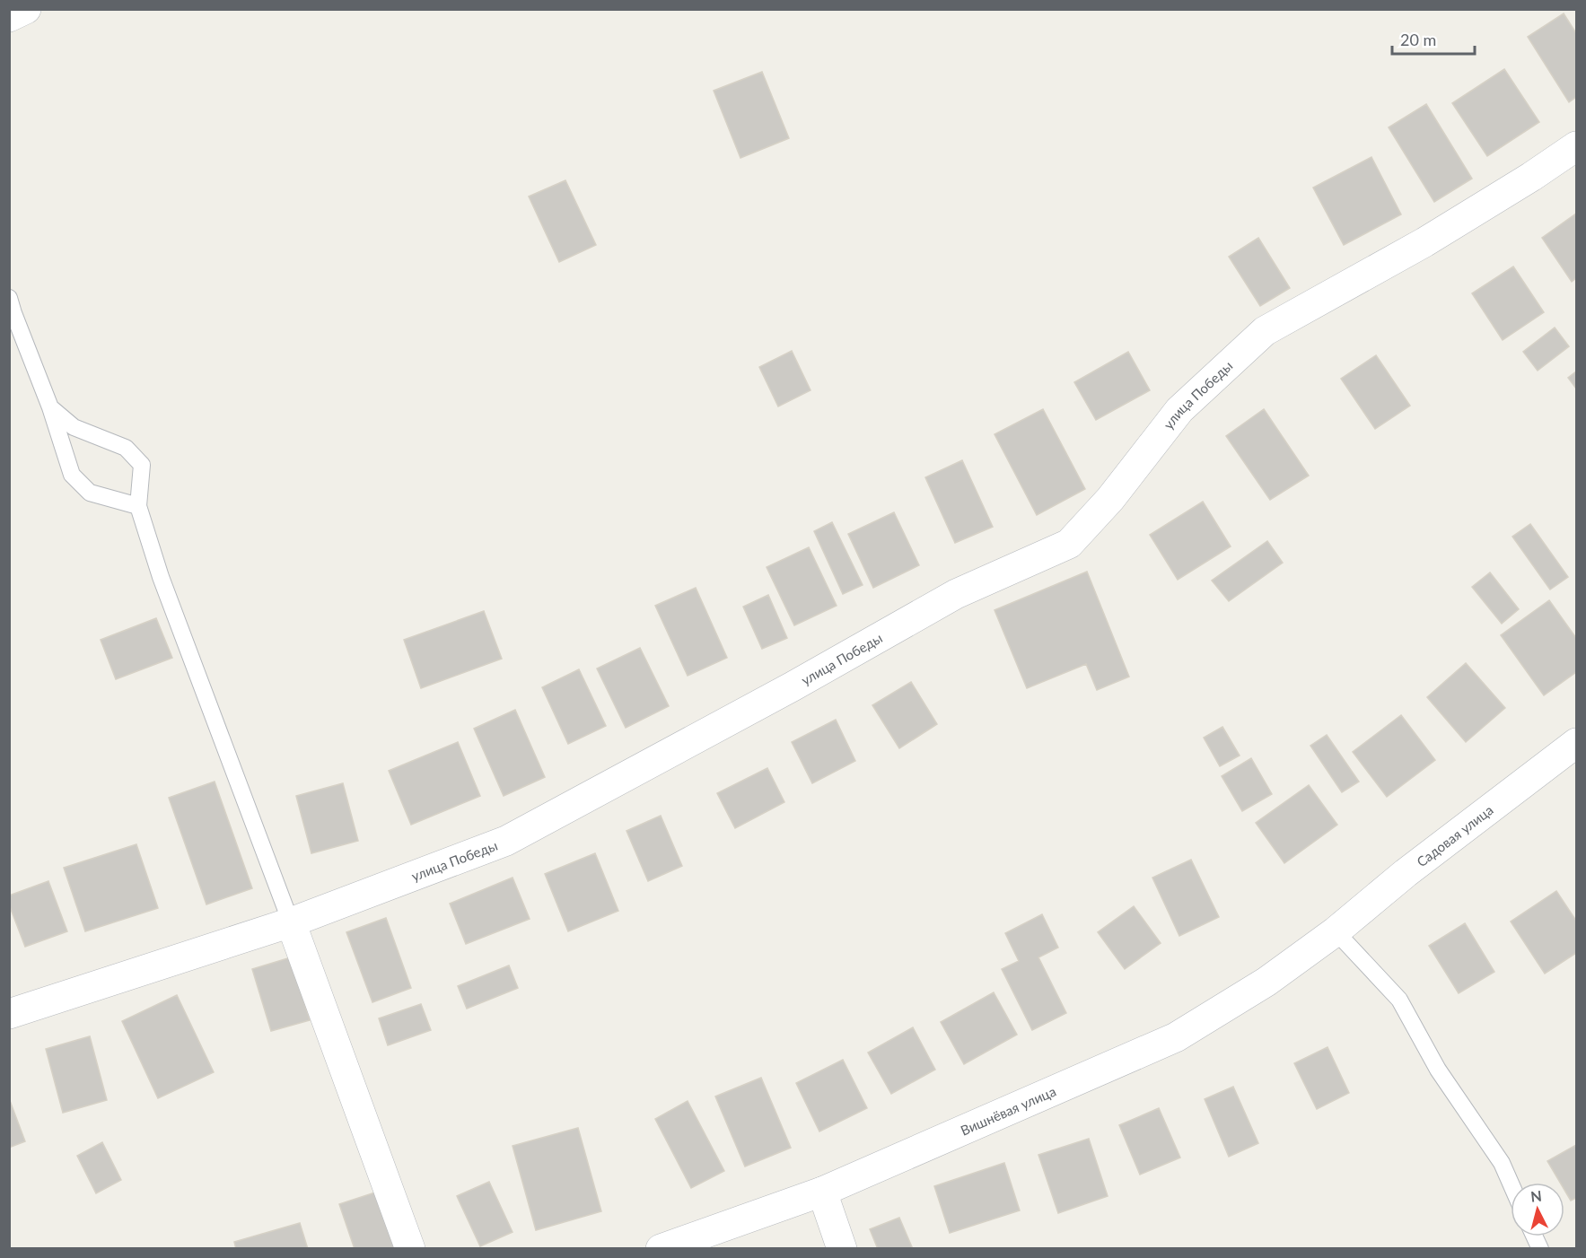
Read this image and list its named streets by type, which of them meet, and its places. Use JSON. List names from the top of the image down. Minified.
{"streets":{"street":["улица Победы","Садовая улица","Вишнёвая улица"]},"crossings":[["Садовая улица","Вишнёвая улица"]],"scale_bar":"20 m","north":"top"}
